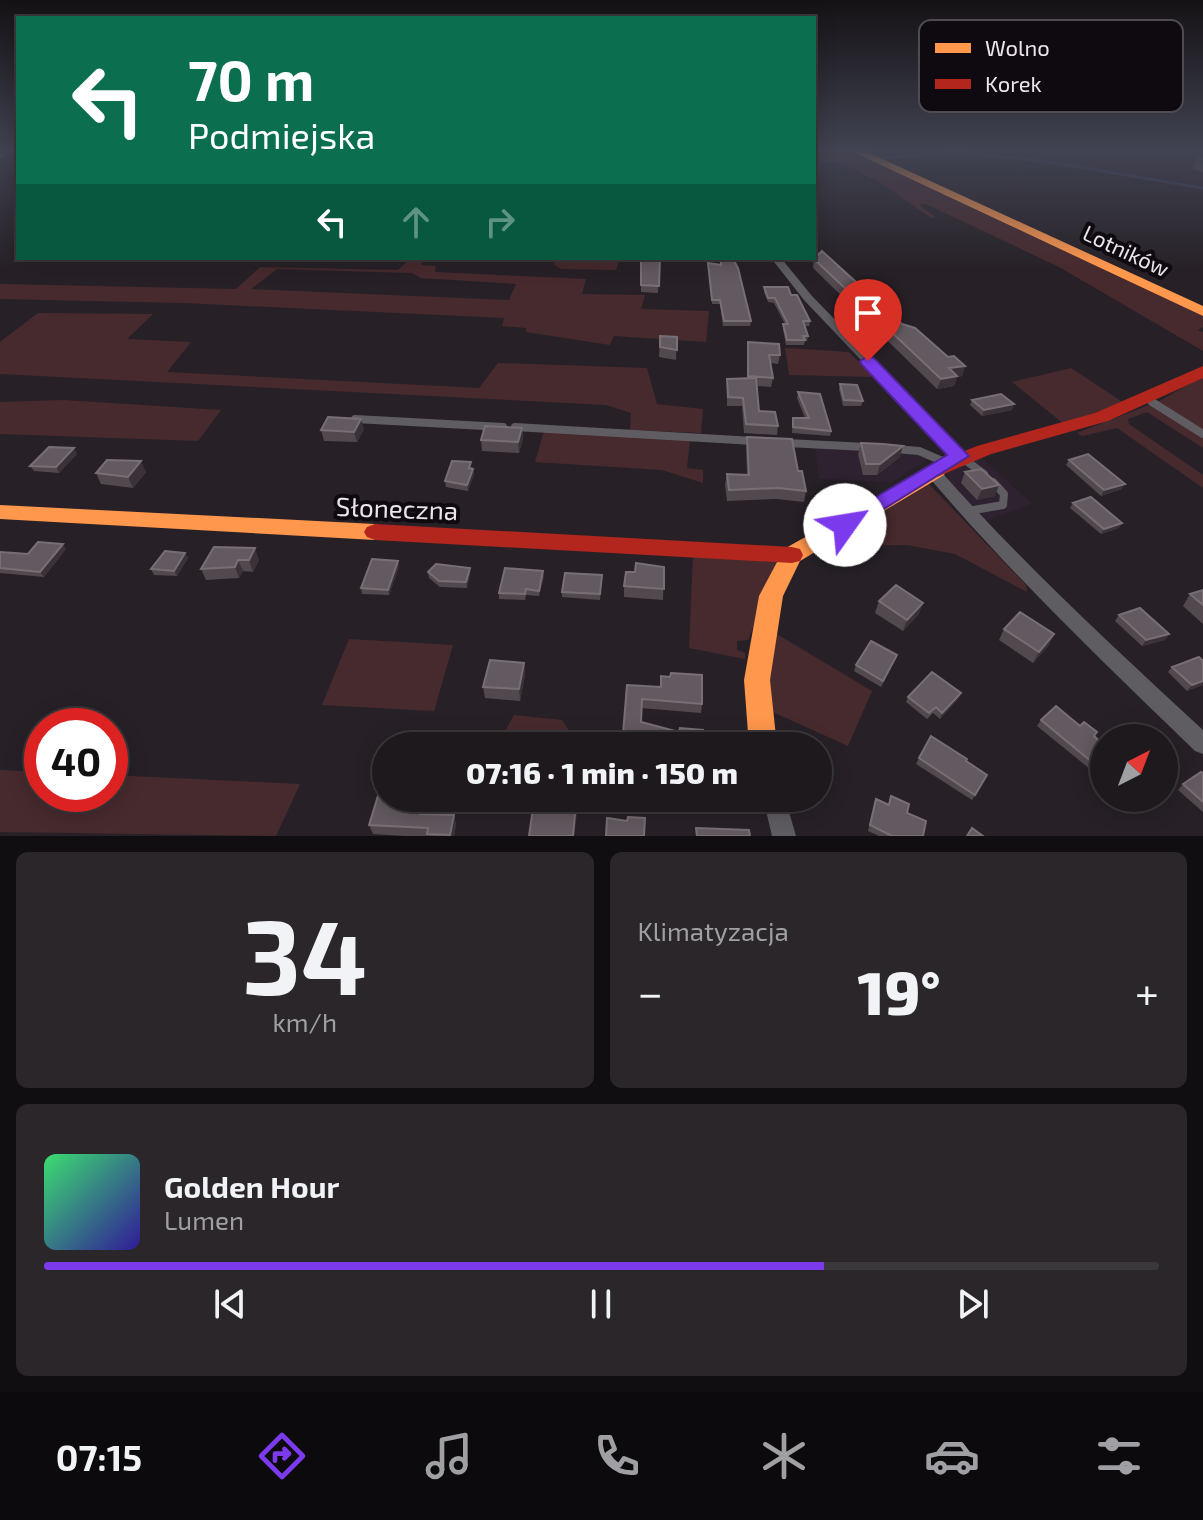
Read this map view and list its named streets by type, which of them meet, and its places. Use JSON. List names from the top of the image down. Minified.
{"streets":{"street":["Lotników","Słoneczna"]},"legend":["Wolno","Korek"],"north":"top right","page":{"turn":["70 m","Podmiejska"],"limit":"40","trip":"07:16 · 1 min · 150 m","tile":[["34","km/h"],"Klimatyzacja"],"heat":["−","19°","+"],"song":["Golden Hour","Lumen"],"tabs":"07:15"}}
